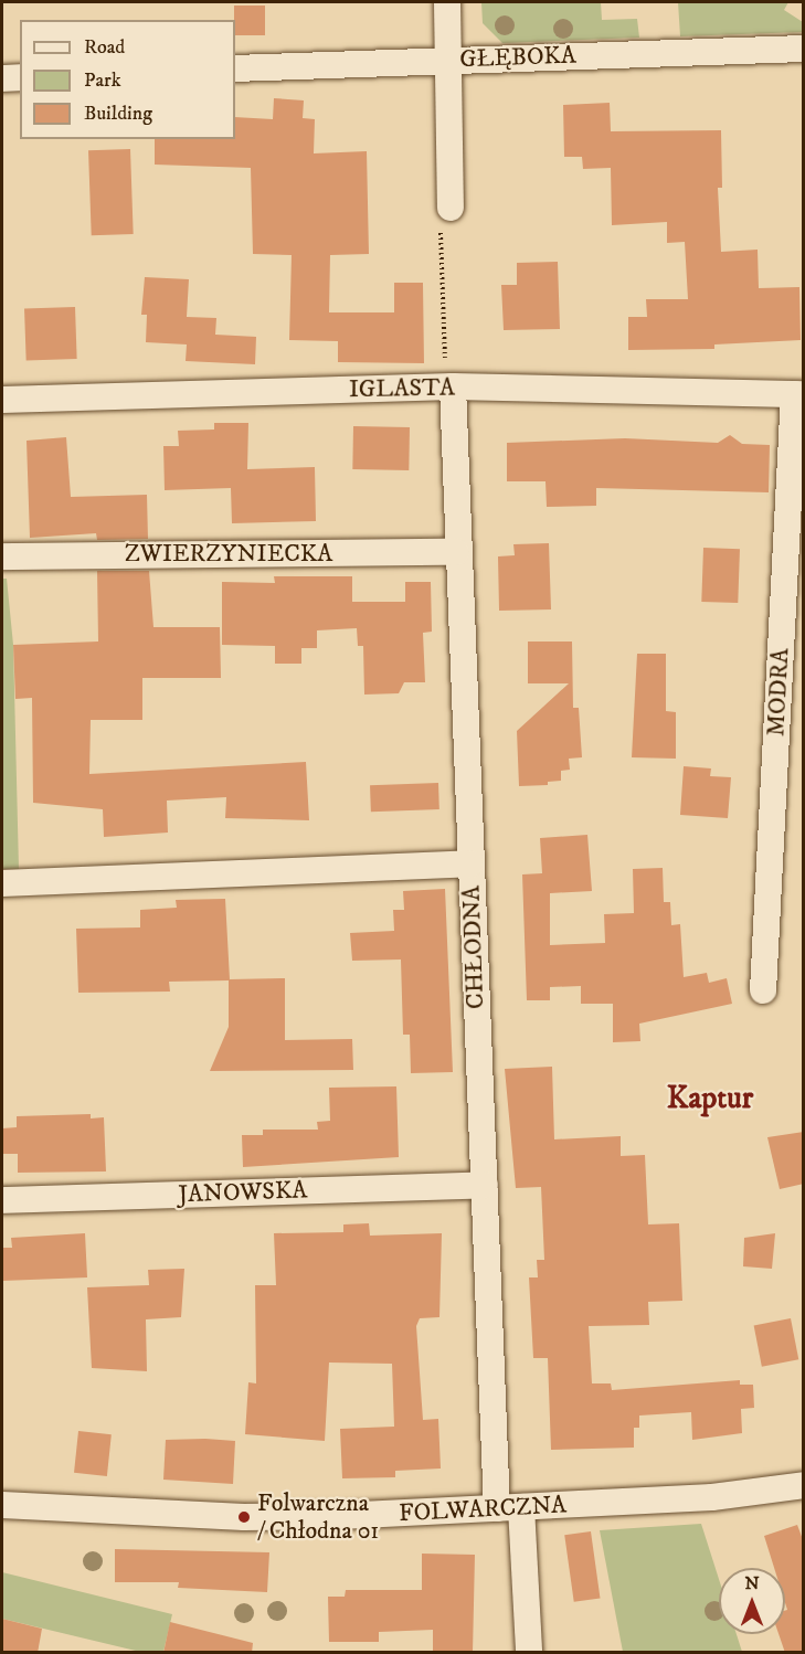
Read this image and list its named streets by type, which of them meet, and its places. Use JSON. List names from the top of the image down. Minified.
{"streets":{"street":["GŁĘBOKA","IGLASTA","ZWIERZYNIECKA","MODRA","CHŁODNA","JANOWSKA","FOLWARCZNA"]},"crossings":[["IGLASTA","MODRA"],["IGLASTA","CHŁODNA"],["ZWIERZYNIECKA","CHŁODNA"],["CHŁODNA","JANOWSKA"],["CHŁODNA","FOLWARCZNA"]],"districts":["Kaptur"],"places":["Folwarczna / Chłodna 01"],"legend":["Road","Park","Building"],"north":"top"}
